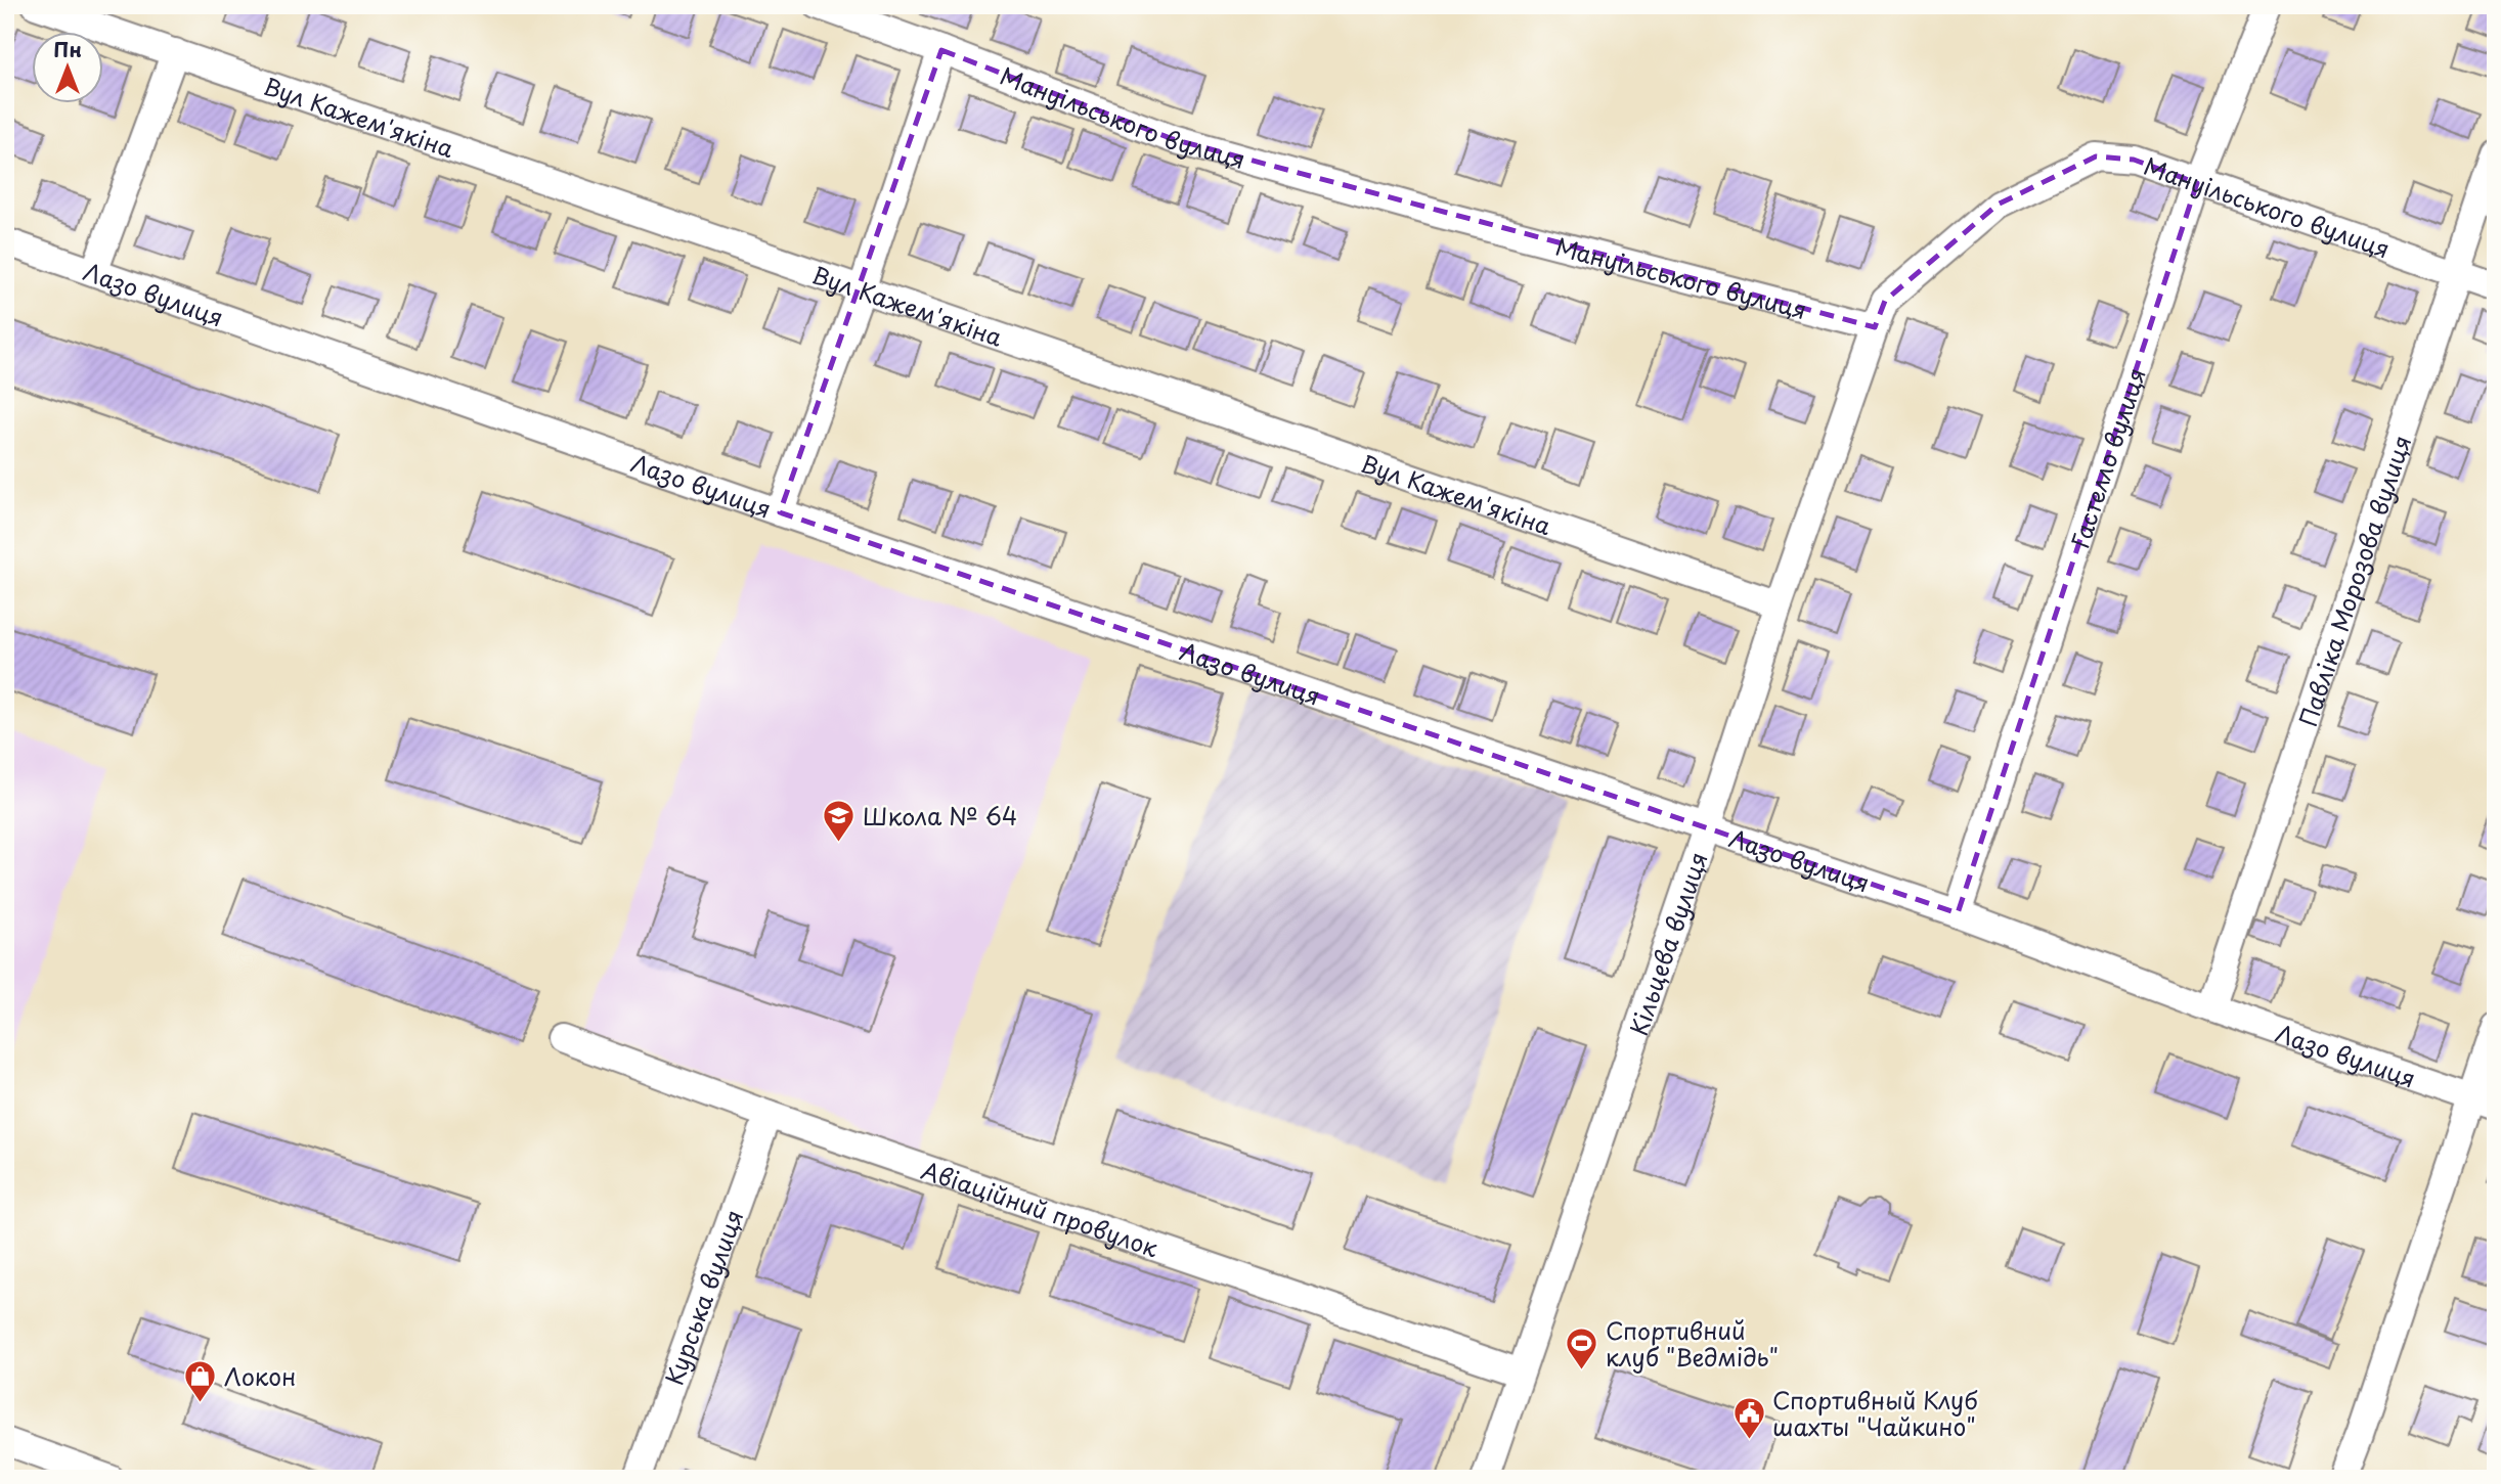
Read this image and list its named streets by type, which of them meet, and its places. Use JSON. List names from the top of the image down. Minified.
{"streets":{"street":["Вул Кажем'якіна","Мануільського вулиця","Лазо вулиця","Гастелло вулиця","Павліка Морозова вулиця","Кільцева вулиця","Авіаційний провулок","Курська вулиця"]},"crossings":[["Вул Кажем'якіна","Кільцева вулиця"],["Мануільського вулиця","Гастелло вулиця"],["Мануільського вулиця","Павліка Морозова вулиця"],["Мануільського вулиця","Кільцева вулиця"],["Лазо вулиця","Гастелло вулиця"],["Лазо вулиця","Павліка Морозова вулиця"],["Лазо вулиця","Кільцева вулиця"],["Кільцева вулиця","Авіаційний провулок"],["Авіаційний провулок","Курська вулиця"]],"places":{"school or university":["Школа № 64"],"sports":["Спортивний клуб \"Ведмідь\""],"shop":["Локон"],"public building":["Спортивный Клуб шахты \"Чайкино\""]},"north":"top"}
